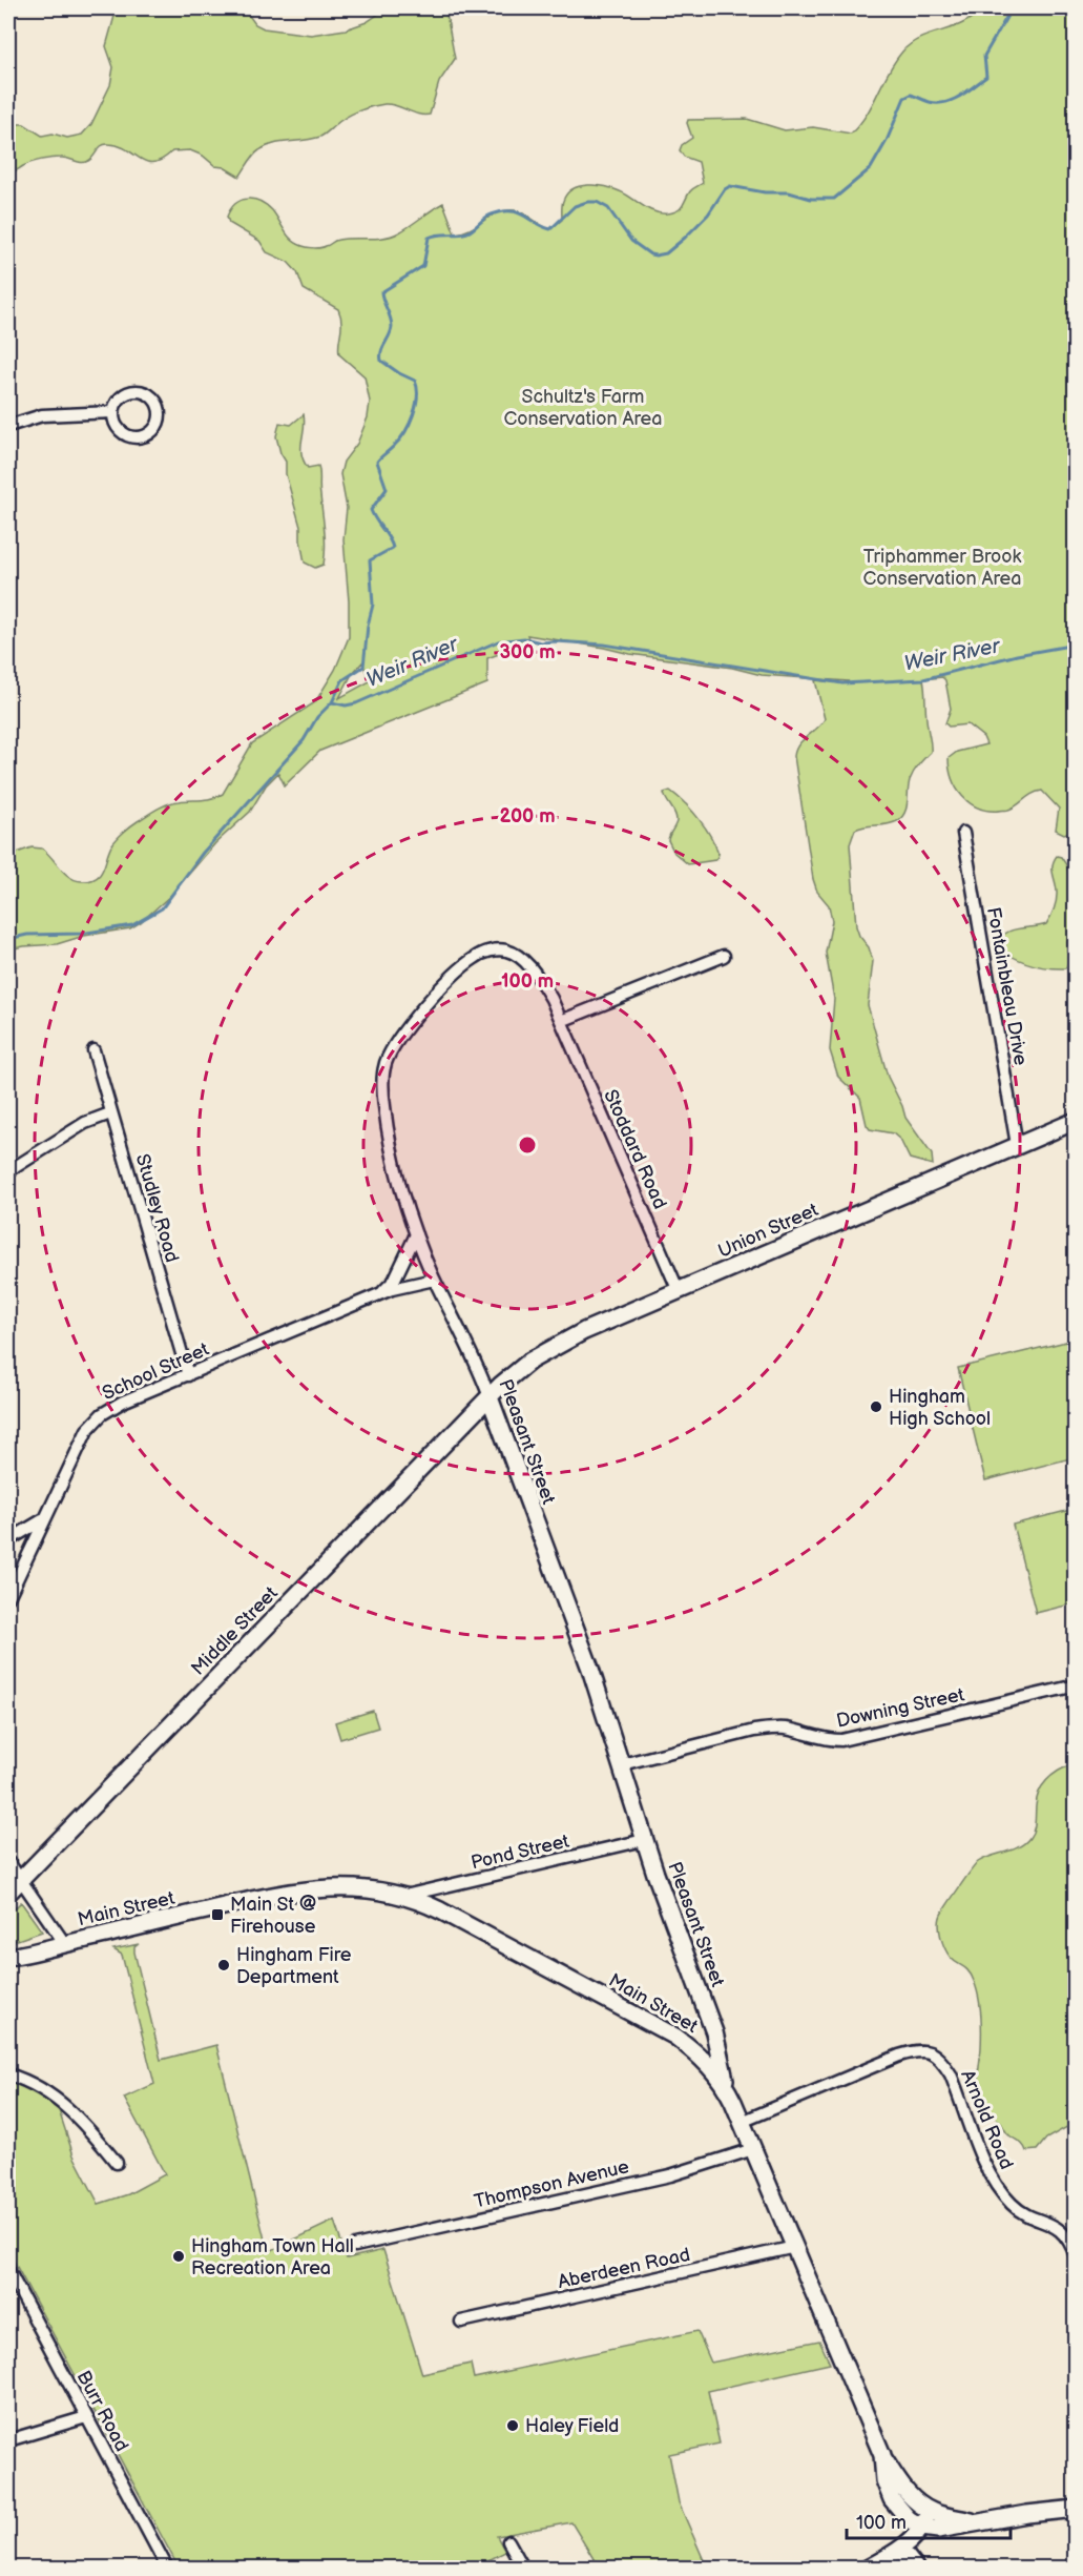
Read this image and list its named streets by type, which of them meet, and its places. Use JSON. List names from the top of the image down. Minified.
{"streets":{"street":["Fontainbleau Drive","Stoddard Road","Studley Road","Union Street","School Street","Pleasant Street","Middle Street","Downing Street","Pond Street","Main Street","Arnold Road","Thompson Avenue","Aberdeen Road","Burr Road"]},"crossings":[["Fontainbleau Drive","Union Street"],["Stoddard Road","Union Street"],["Stoddard Road","Pleasant Street"],["Studley Road","School Street"],["Union Street","Pleasant Street"],["Union Street","Middle Street"],["School Street","Pleasant Street"],["Pleasant Street","Middle Street"],["Pleasant Street","Downing Street"],["Pleasant Street","Pond Street"],["Pleasant Street","Main Street"],["Pond Street","Main Street"],["Main Street","Arnold Road"],["Main Street","Thompson Avenue"],["Main Street","Aberdeen Road"]],"water":["Weir River"],"parks":["Schultz's Farm Conservation Area","Triphammer Brook Conservation Area"],"places":{"other":["Hingham High School","Hingham Fire Department","Hingham Town Hall Recreation Area","Haley Field"],"transit":["Main St @ Firehouse"]},"scale_bar":"100 m","rings":["300 m","200 m","100 m"]}
